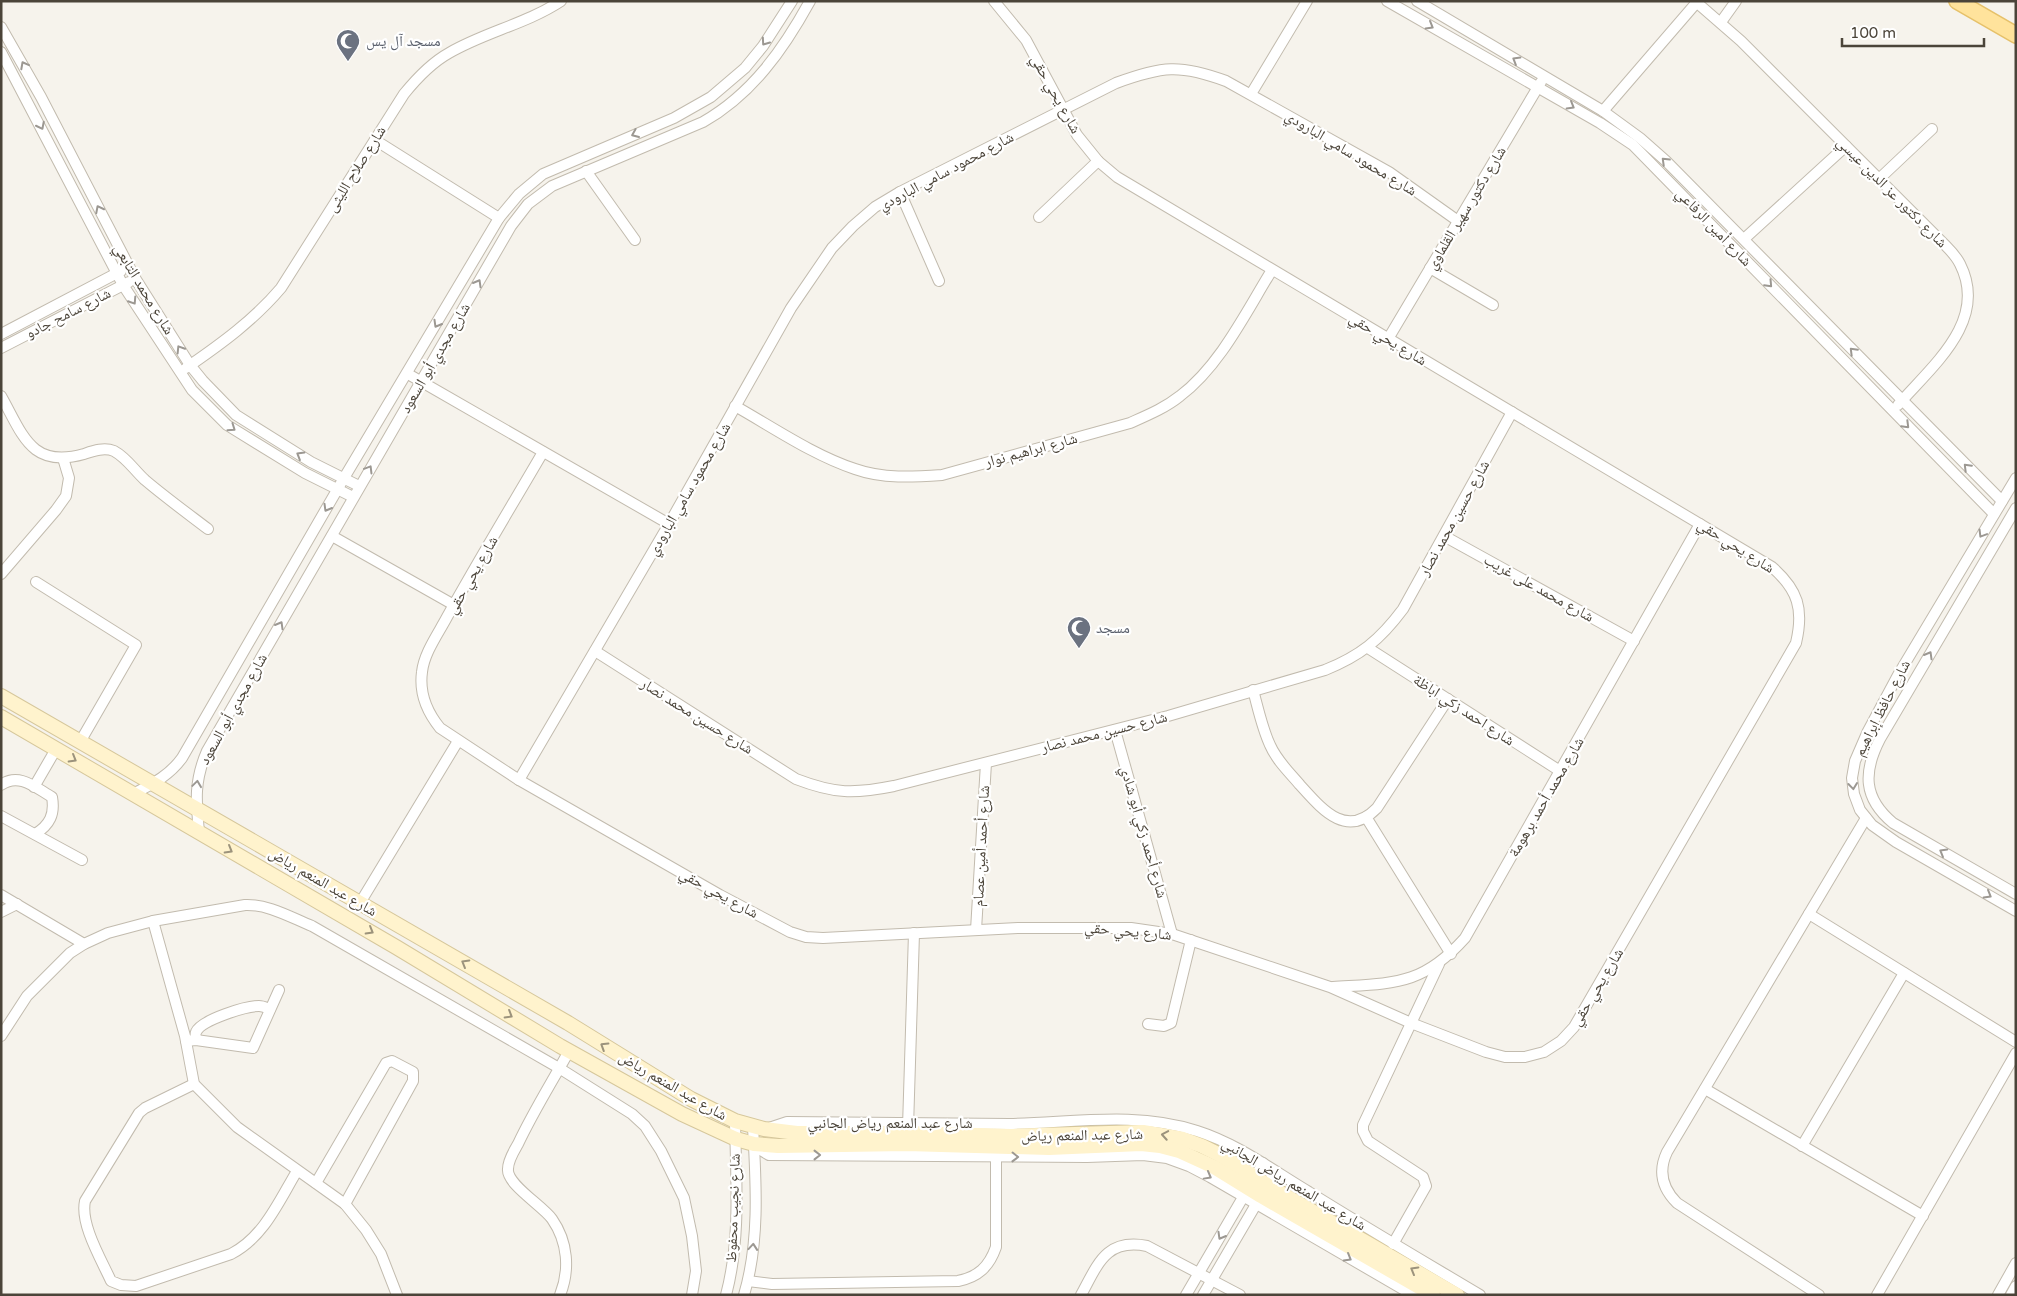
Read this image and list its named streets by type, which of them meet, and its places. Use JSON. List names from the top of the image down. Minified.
{"streets":{"street":["شارع يحي حقي","شارع محمود سامي البارودي","شارع صلاح الليثى","شارع دكتور عز الدين عيسي","شارع دكتور سهير القلماوي","شارع أمين الرفاعي","شارع محمد التابعي","شارع سامح جادو","شارع مجدي أبو السعود","شارع ابراهيم نوار","شارع حسين محمد نصار","شارع محمد على غريب","شارع حافظ إبراهيم","شارع احمد زكي اباظة","شارع محمد أحمد برهومة","شارع أحمد زكي أبو شادي","شارع أحمد أمين عصام","شارع عبد المنعم رياض","شارع عبد المنعم رياض الجانبي","شارع نجيب محفوظ"]},"crossings":[["شارع يحي حقي","شارع محمود سامي البارودي"],["شارع يحي حقي","شارع دكتور سهير القلماوي"],["شارع يحي حقي","شارع ابراهيم نوار"],["شارع يحي حقي","شارع حسين محمد نصار"],["شارع يحي حقي","شارع محمد أحمد برهومة"],["شارع يحي حقي","شارع أحمد زكي أبو شادي"],["شارع يحي حقي","شارع أحمد أمين عصام"],["شارع محمود سامي البارودي","شارع دكتور سهير القلماوي"],["شارع محمود سامي البارودي","شارع ابراهيم نوار"],["شارع محمود سامي البارودي","شارع حسين محمد نصار"],["شارع صلاح الليثى","شارع محمد التابعي"],["شارع دكتور عز الدين عيسي","شارع أمين الرفاعي"],["شارع دكتور سهير القلماوي","شارع أمين الرفاعي"],["شارع أمين الرفاعي","شارع حافظ إبراهيم"],["شارع محمد التابعي","شارع سامح جادو"],["شارع محمد التابعي","شارع مجدي أبو السعود"],["شارع مجدي أبو السعود","شارع عبد المنعم رياض"],["شارع حسين محمد نصار","شارع محمد على غريب"],["شارع حسين محمد نصار","شارع احمد زكي اباظة"],["شارع حسين محمد نصار","شارع أحمد زكي أبو شادي"],["شارع حسين محمد نصار","شارع أحمد أمين عصام"],["شارع محمد على غريب","شارع محمد أحمد برهومة"],["شارع احمد زكي اباظة","شارع محمد أحمد برهومة"],["شارع عبد المنعم رياض","شارع عبد المنعم رياض الجانبي"],["شارع عبد المنعم رياض","شارع نجيب محفوظ"]],"places":{"mosque":["مسجد آل يس","مسجد"]},"scale_bar":"100 m"}
